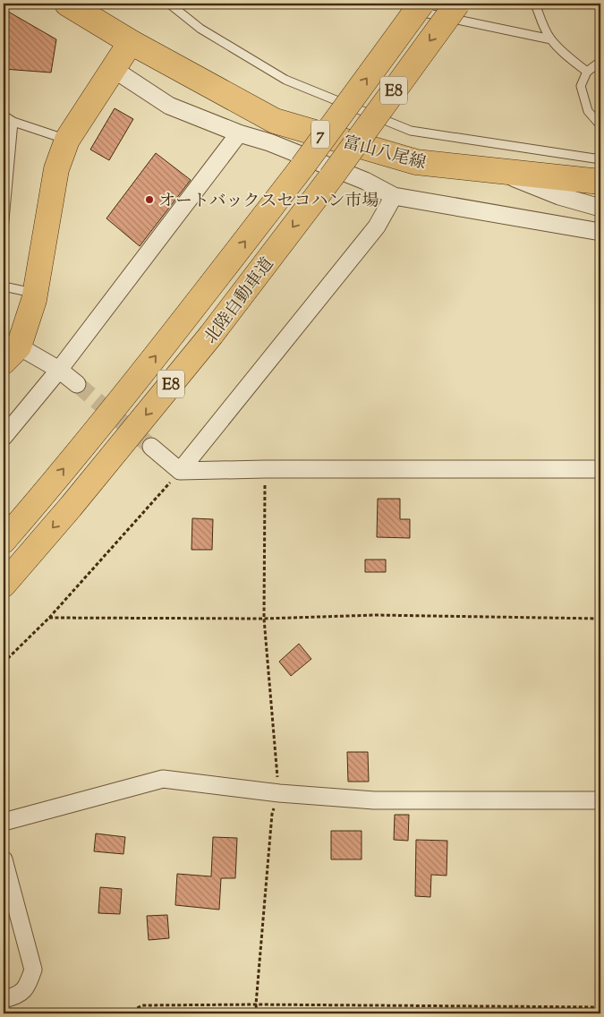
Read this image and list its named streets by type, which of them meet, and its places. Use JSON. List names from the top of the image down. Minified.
{"streets":{"main road":["E8","7","富山八尾線","北陸自動車道"]},"places":["オートバックスセコハン市場"]}
